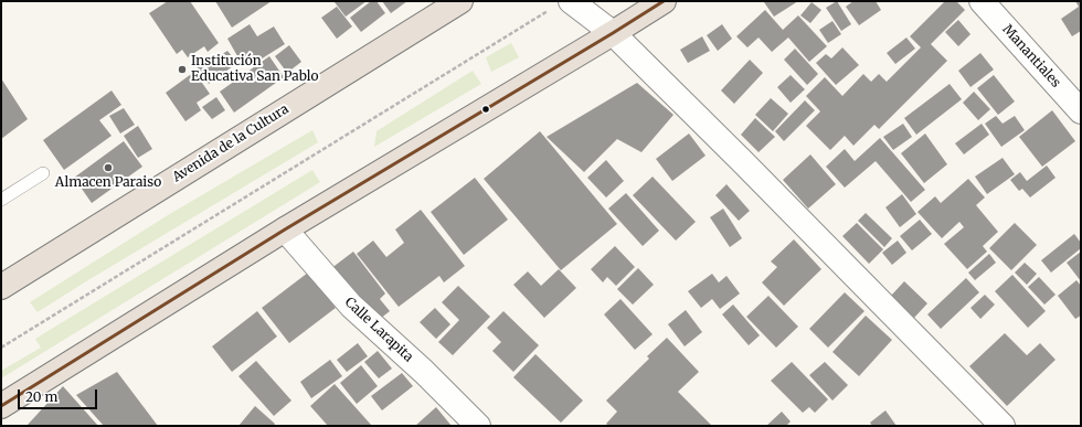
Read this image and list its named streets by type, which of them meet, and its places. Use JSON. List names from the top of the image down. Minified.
{"streets":{"highway":["Avenida de la Cultura"],"street":["Manantiales","Calle Larapita"]},"places":["Institución Educativa San Pablo","Almacen Paraiso"],"scale_bar":"20 m"}
